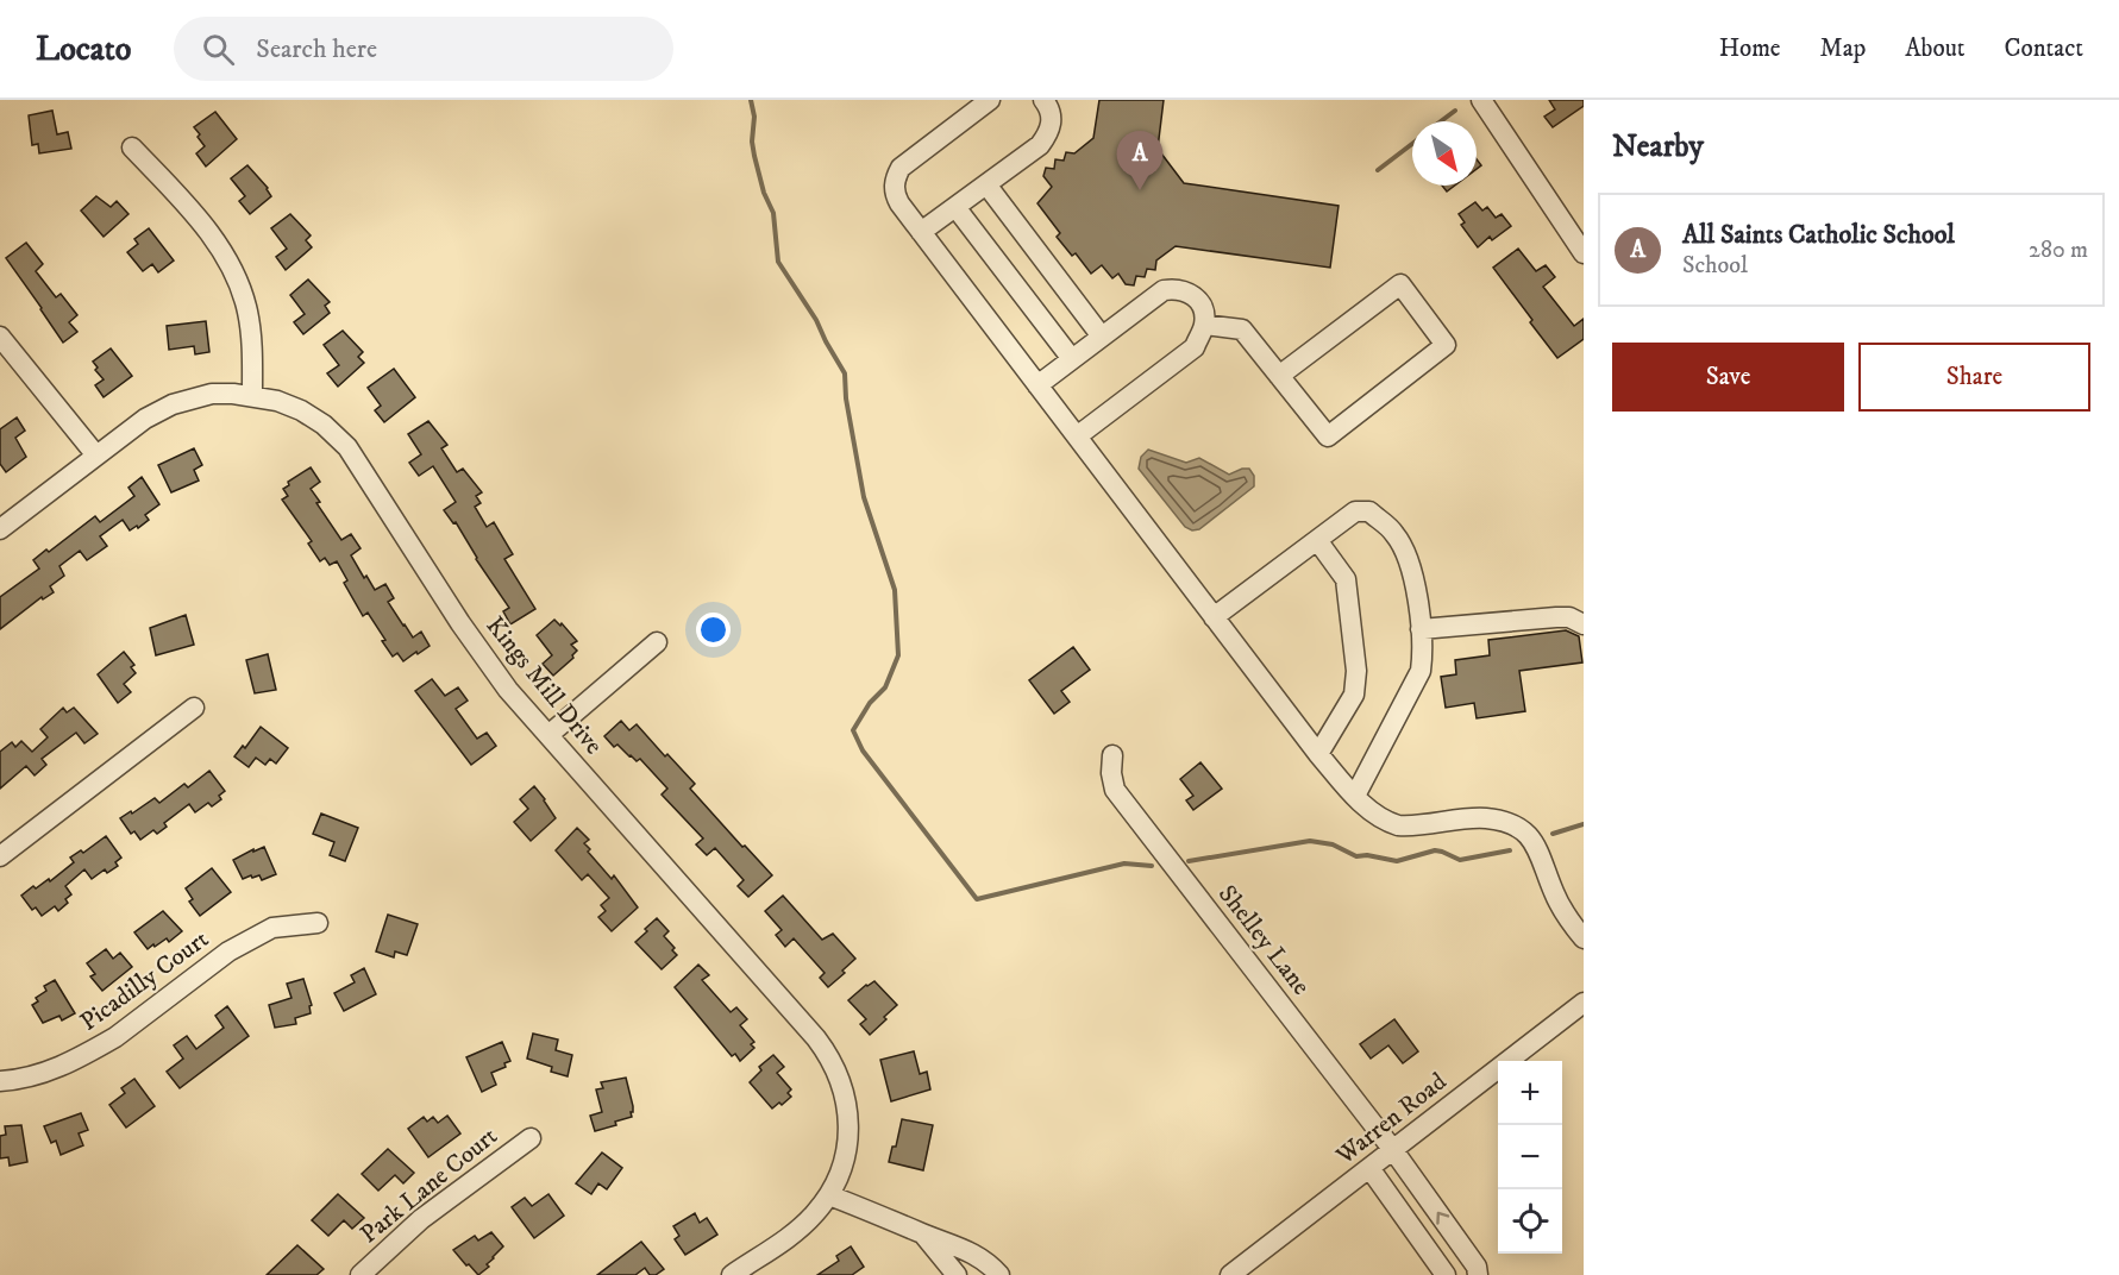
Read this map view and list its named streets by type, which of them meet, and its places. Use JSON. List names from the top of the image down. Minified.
{"streets":{"street":["Kings Mill Drive","Shelley Lane","Picadilly Court","Warren Road","Park Lane Court"]},"crossings":[["Shelley Lane","Warren Road"]],"north":"bottom right","page":{"header":"Locato","search":"Search here","nav":["Home","Map","About","Contact"],"heading":"Nearby","pins":"A","list":[{"mark":"A","name":"All Saints Catholic School","note":"School","value":"280 m"}],"buttons":["Save","Share"],"map_buttons":["+","−"]}}
